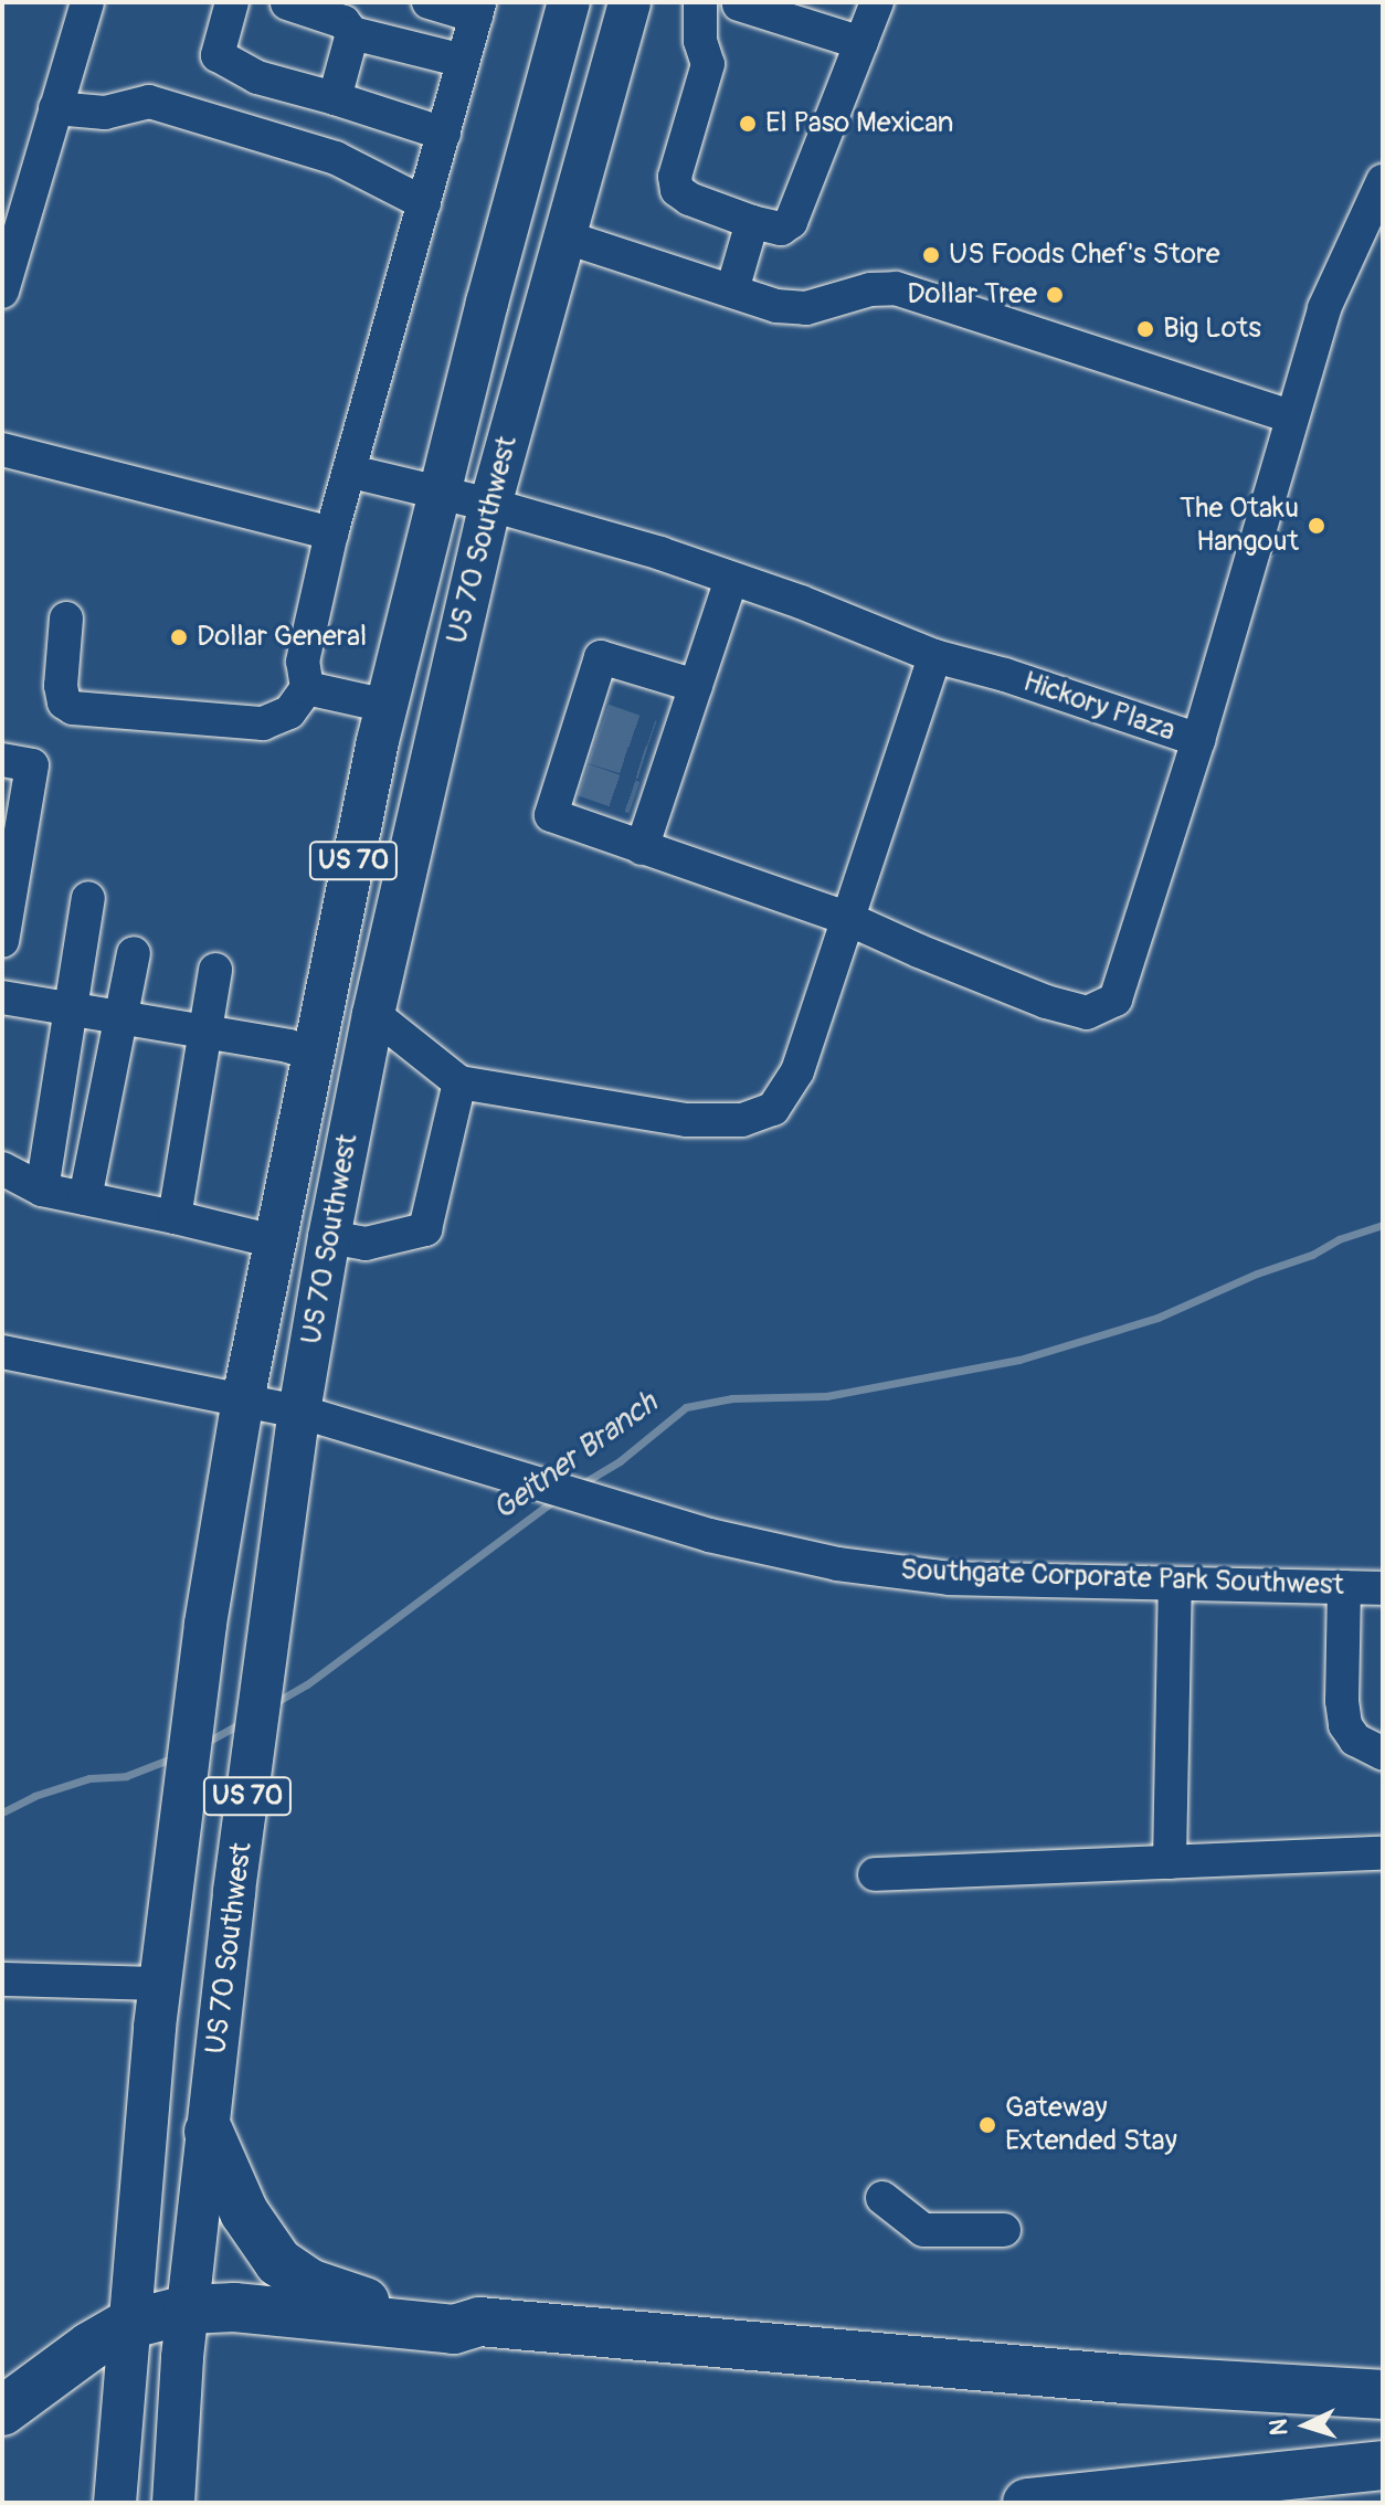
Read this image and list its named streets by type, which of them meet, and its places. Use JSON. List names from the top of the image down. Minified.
{"streets":{"main road":["US 70 Southwest","US 70"],"street":["Hickory Plaza","Southgate Corporate Park Southwest"]},"crossings":[["US 70 Southwest","Hickory Plaza"],["US 70 Southwest","Southgate Corporate Park Southwest"]],"water":["Geitner Branch"],"places":["El Paso Mexican","US Foods Chef's Store","Dollar Tree","Big Lots","The Otaku Hangout","Dollar General","Gateway Extended Stay"],"north":"left"}
